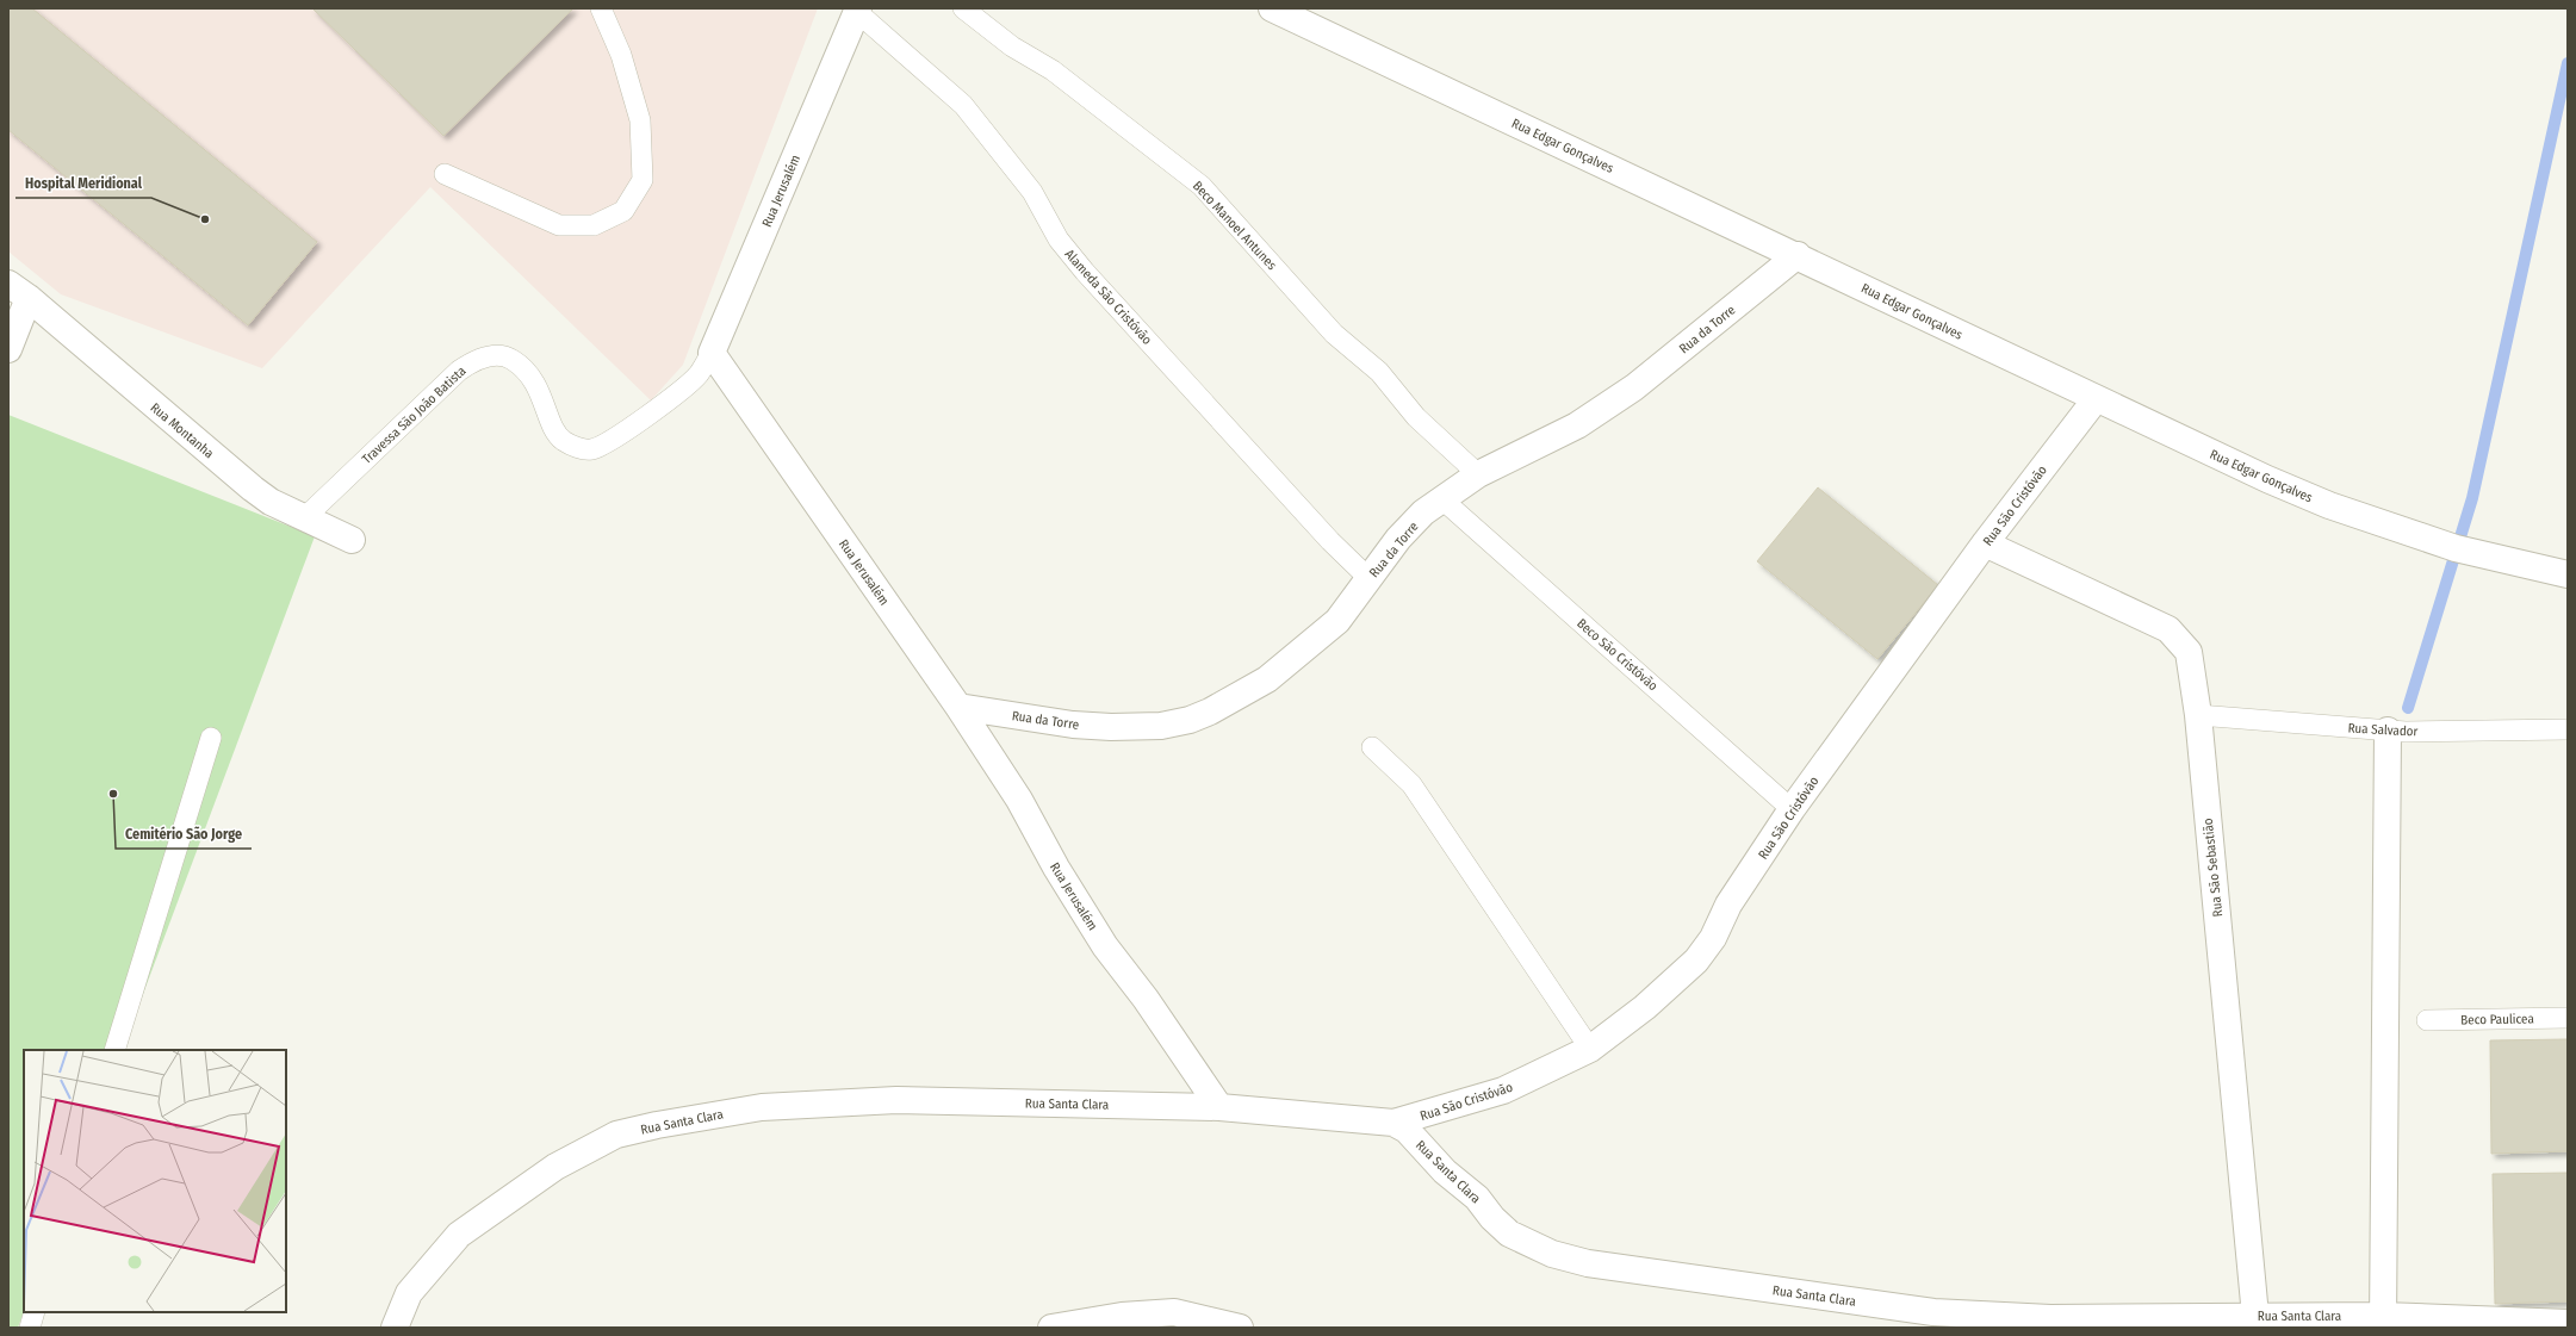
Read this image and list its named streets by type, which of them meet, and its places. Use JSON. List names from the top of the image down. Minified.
{"streets":{"street":["Rua Edgar Gonçalves","Rua Jerusalém","Rua da Torre","Rua Montanha","Rua São Cristóvão","Rua São Sebastião","Rua Santa Clara"],"lane":["Beco Manoel Antunes","Alameda São Cristóvão","Travessa São João Batista","Beco São Cristóvão","Rua Salvador","Beco Paulicea"]},"crossings":[["Rua Edgar Gonçalves","Rua da Torre"],["Rua Edgar Gonçalves","Rua São Cristóvão"],["Rua Jerusalém","Alameda São Cristóvão"],["Rua Jerusalém","Rua da Torre"],["Rua Jerusalém","Travessa São João Batista"],["Rua Jerusalém","Rua Santa Clara"],["Beco Manoel Antunes","Rua da Torre"],["Alameda São Cristóvão","Rua da Torre"],["Rua da Torre","Beco São Cristóvão"],["Travessa São João Batista","Rua Montanha"],["Rua São Cristóvão","Beco São Cristóvão"],["Rua São Cristóvão","Rua São Sebastião"],["Rua São Cristóvão","Rua Santa Clara"],["Rua Salvador","Rua São Sebastião"],["Rua São Sebastião","Rua Santa Clara"]],"places":["Hospital Meridional","Cemitério São Jorge"]}
